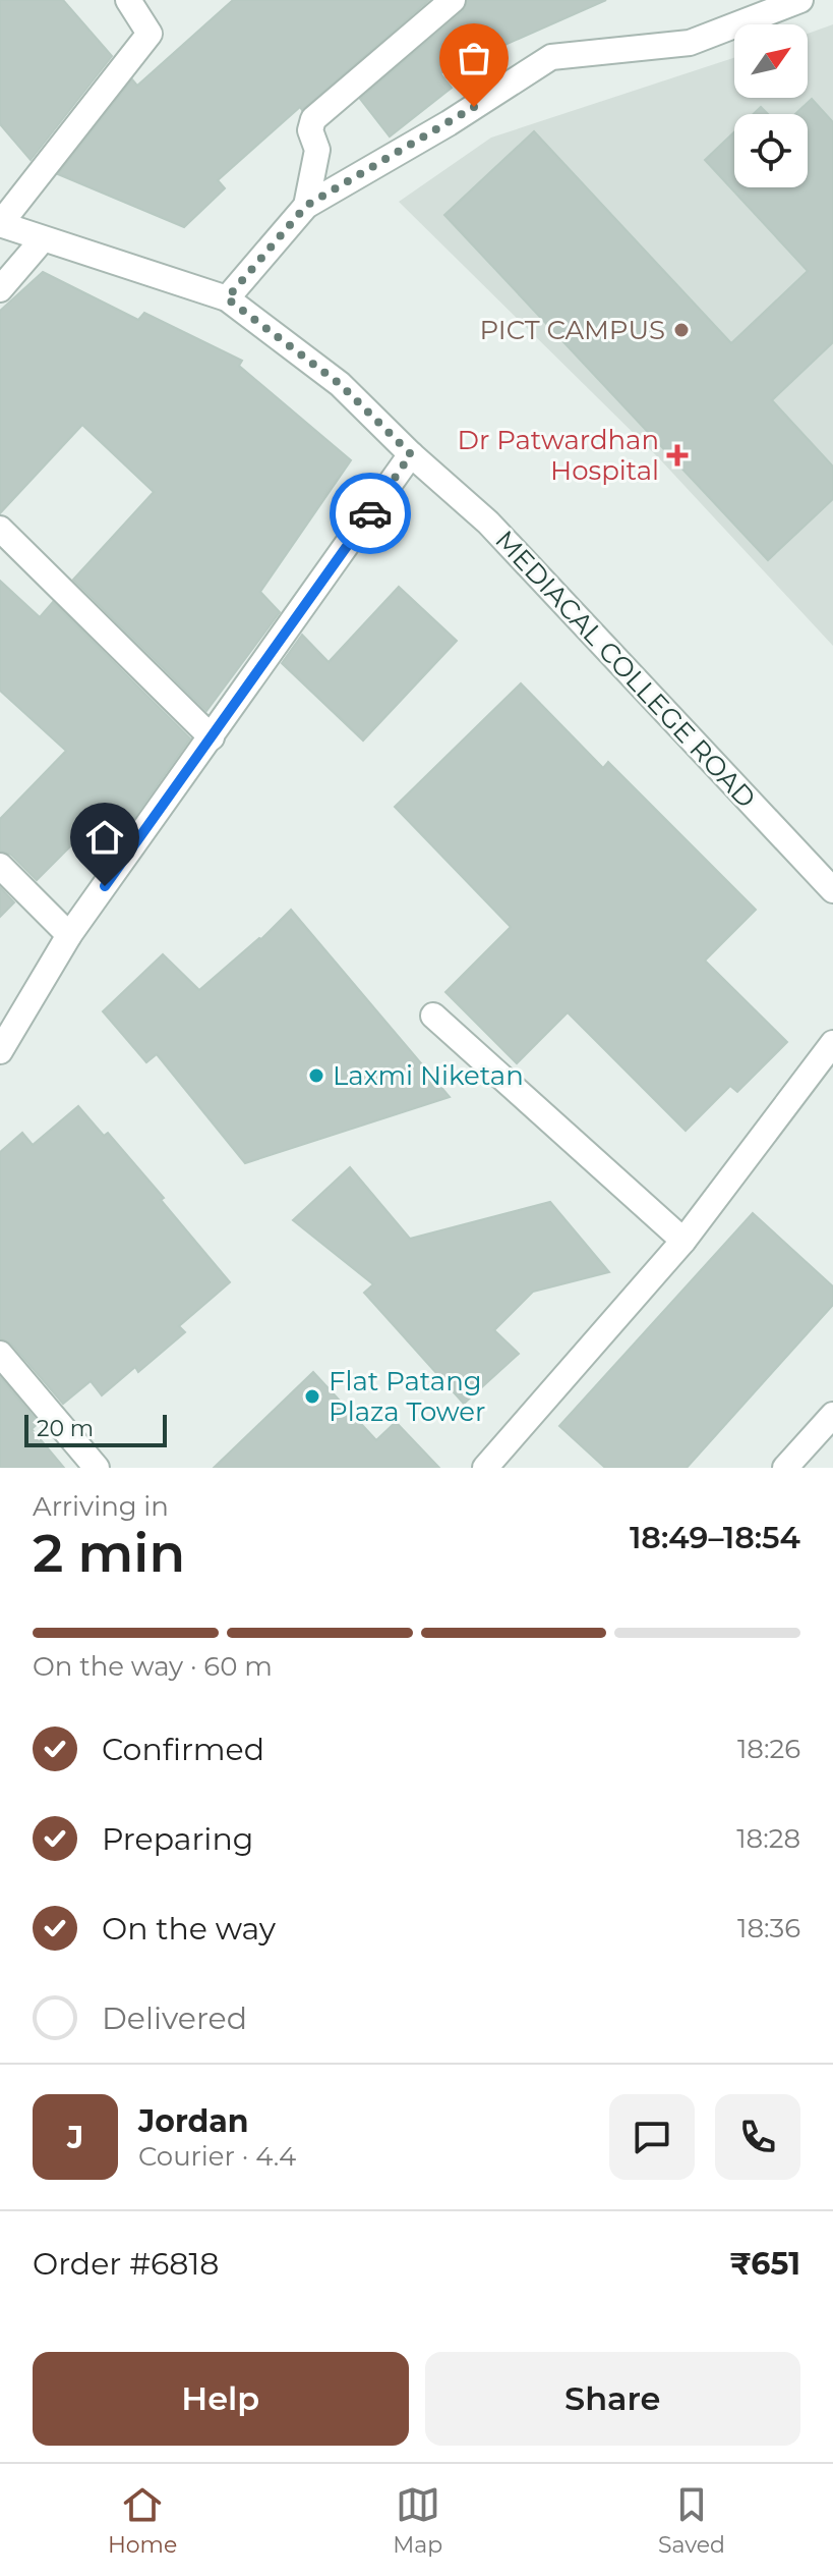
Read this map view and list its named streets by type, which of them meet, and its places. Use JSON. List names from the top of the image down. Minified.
{"streets":{"street":["MEDIACAL COLLEGE ROAD"]},"places":{"other":["PICT CAMPUS","Laxmi Niketan","Flat Patang Plaza Tower"],"health":["Dr Patwardhan Hospital"]},"scale_bar":"20 m","north":"top right","page":{"scale":"20 m","heading":["2 min","Arriving in","18:49–18:54"],"panel":["Jordan","Courier · 4.4","Order #6818","₹651"],"bar":"On the way · 60 m","list":[["Confirmed","18:26"],["Preparing","18:28"],["On the way","18:36"],"Delivered"],"round":"J","buttons":["Help","Share"],"tabs":["Home","Map","Saved"]}}
